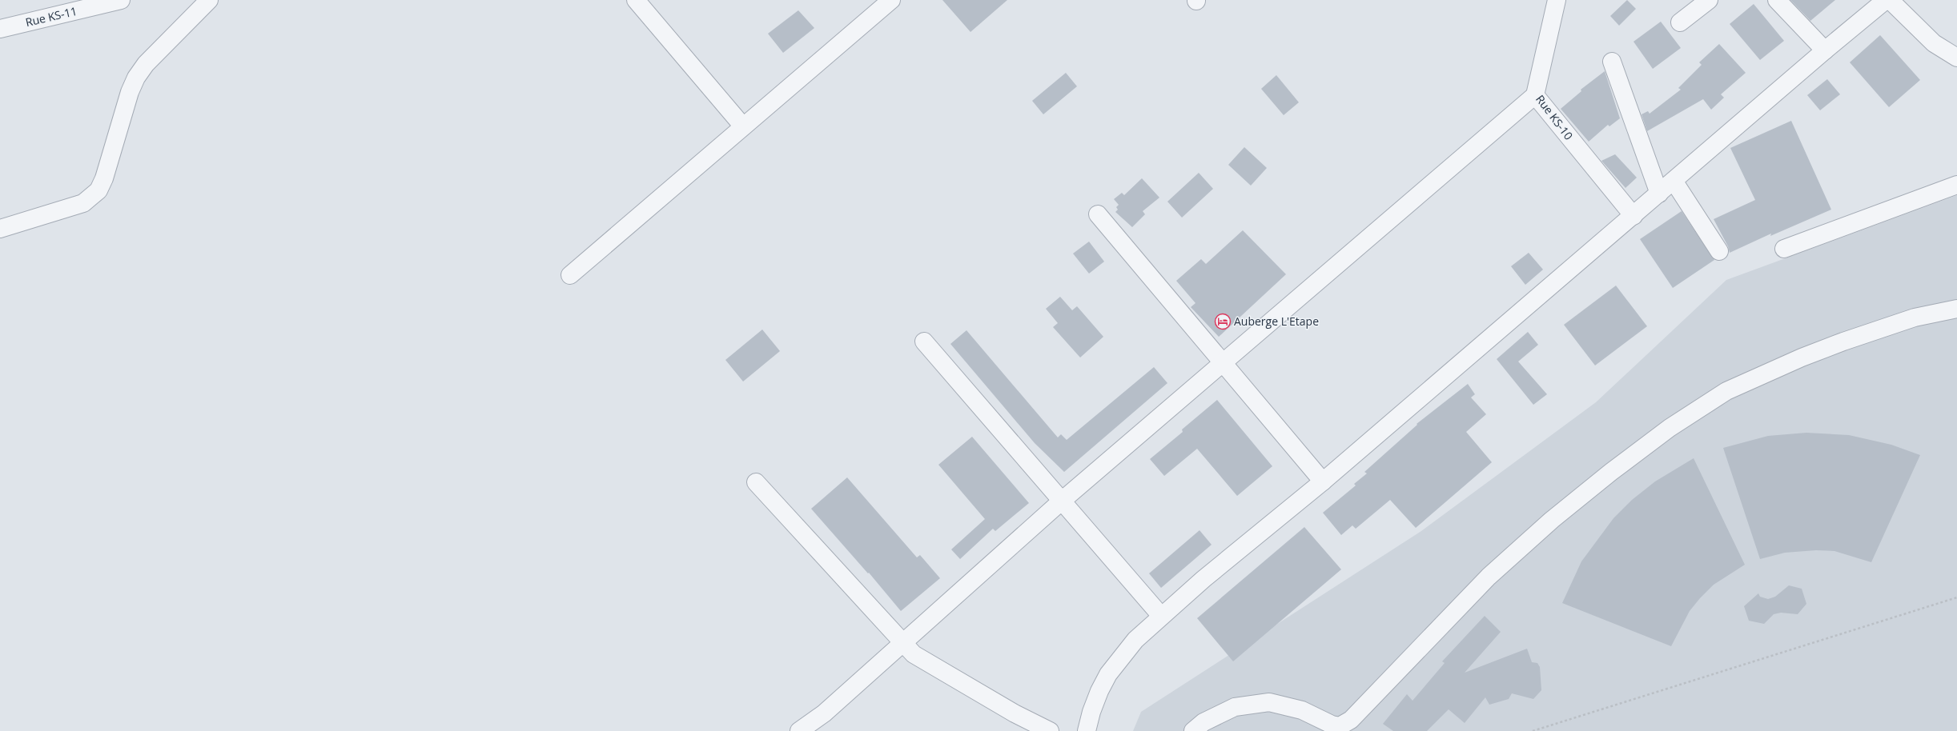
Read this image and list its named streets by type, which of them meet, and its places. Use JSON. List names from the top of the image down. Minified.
{"streets":{"street":["Rue KS-11","Rue KS-10"]},"places":{"hotel":["Auberge L'Etape"]}}
